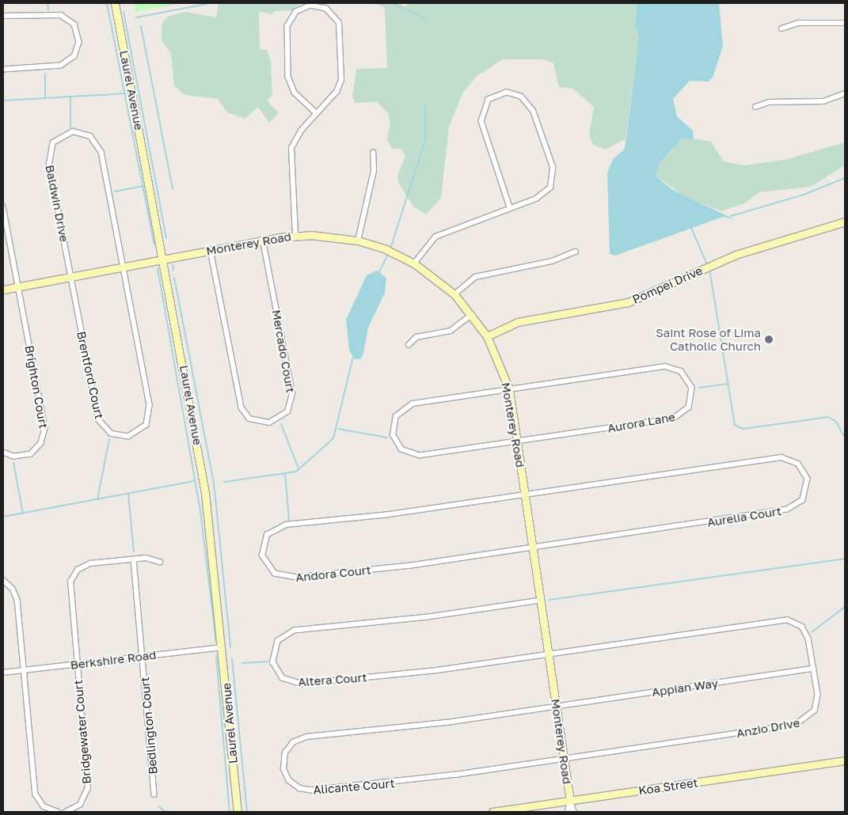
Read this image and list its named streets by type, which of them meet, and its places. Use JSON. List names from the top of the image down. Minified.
{"streets":{"street":["Laurel Avenue","Baldwin Drive","Monterey Road","Pompei Drive","Mercado Court","Brentford Court","Brighton Court","Aurora Lane","Aurelia Court","Andora Court","Berkshire Road","Altera Court","Appian Way","Bedlington Court","Anzio Drive","Bridgewater Court","Alicante Court","Koa Street"]},"crossings":[["Laurel Avenue","Monterey Road"],["Laurel Avenue","Berkshire Road"],["Baldwin Drive","Monterey Road"],["Baldwin Drive","Brentford Court"],["Monterey Road","Pompei Drive"],["Monterey Road","Mercado Court"],["Monterey Road","Brentford Court"],["Monterey Road","Brighton Court"],["Monterey Road","Aurora Lane"],["Monterey Road","Aurelia Court"],["Monterey Road","Andora Court"],["Monterey Road","Altera Court"],["Monterey Road","Appian Way"],["Monterey Road","Anzio Drive"],["Monterey Road","Alicante Court"],["Monterey Road","Koa Street"],["Aurelia Court","Andora Court"],["Berkshire Road","Bedlington Court"],["Berkshire Road","Bridgewater Court"],["Altera Court","Anzio Drive"],["Appian Way","Anzio Drive"],["Appian Way","Alicante Court"],["Bedlington Court","Bridgewater Court"],["Anzio Drive","Alicante Court"]],"places":["Saint Rose of Lima Catholic Church"]}
